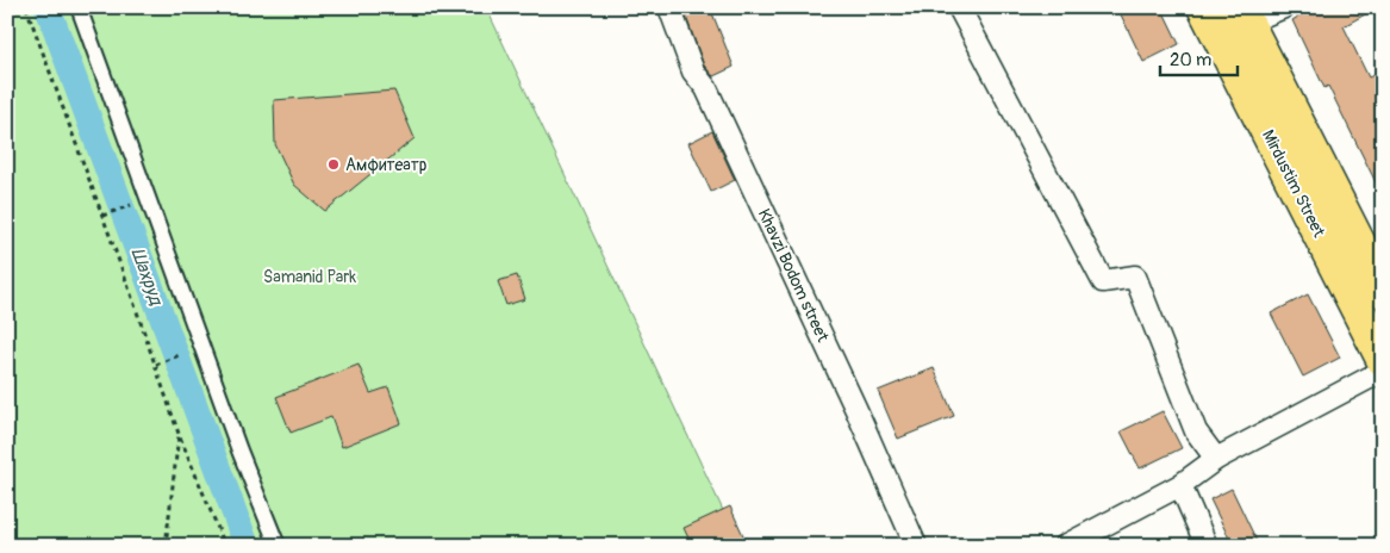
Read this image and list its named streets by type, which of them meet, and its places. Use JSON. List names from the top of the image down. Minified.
{"streets":{"main road":["Mirdustim Street"],"street":["Khavzi Bodom street"]},"water":["Шахруд"],"parks":["Samanid Park"],"places":["Амфитеатр"],"scale_bar":"20 m"}
